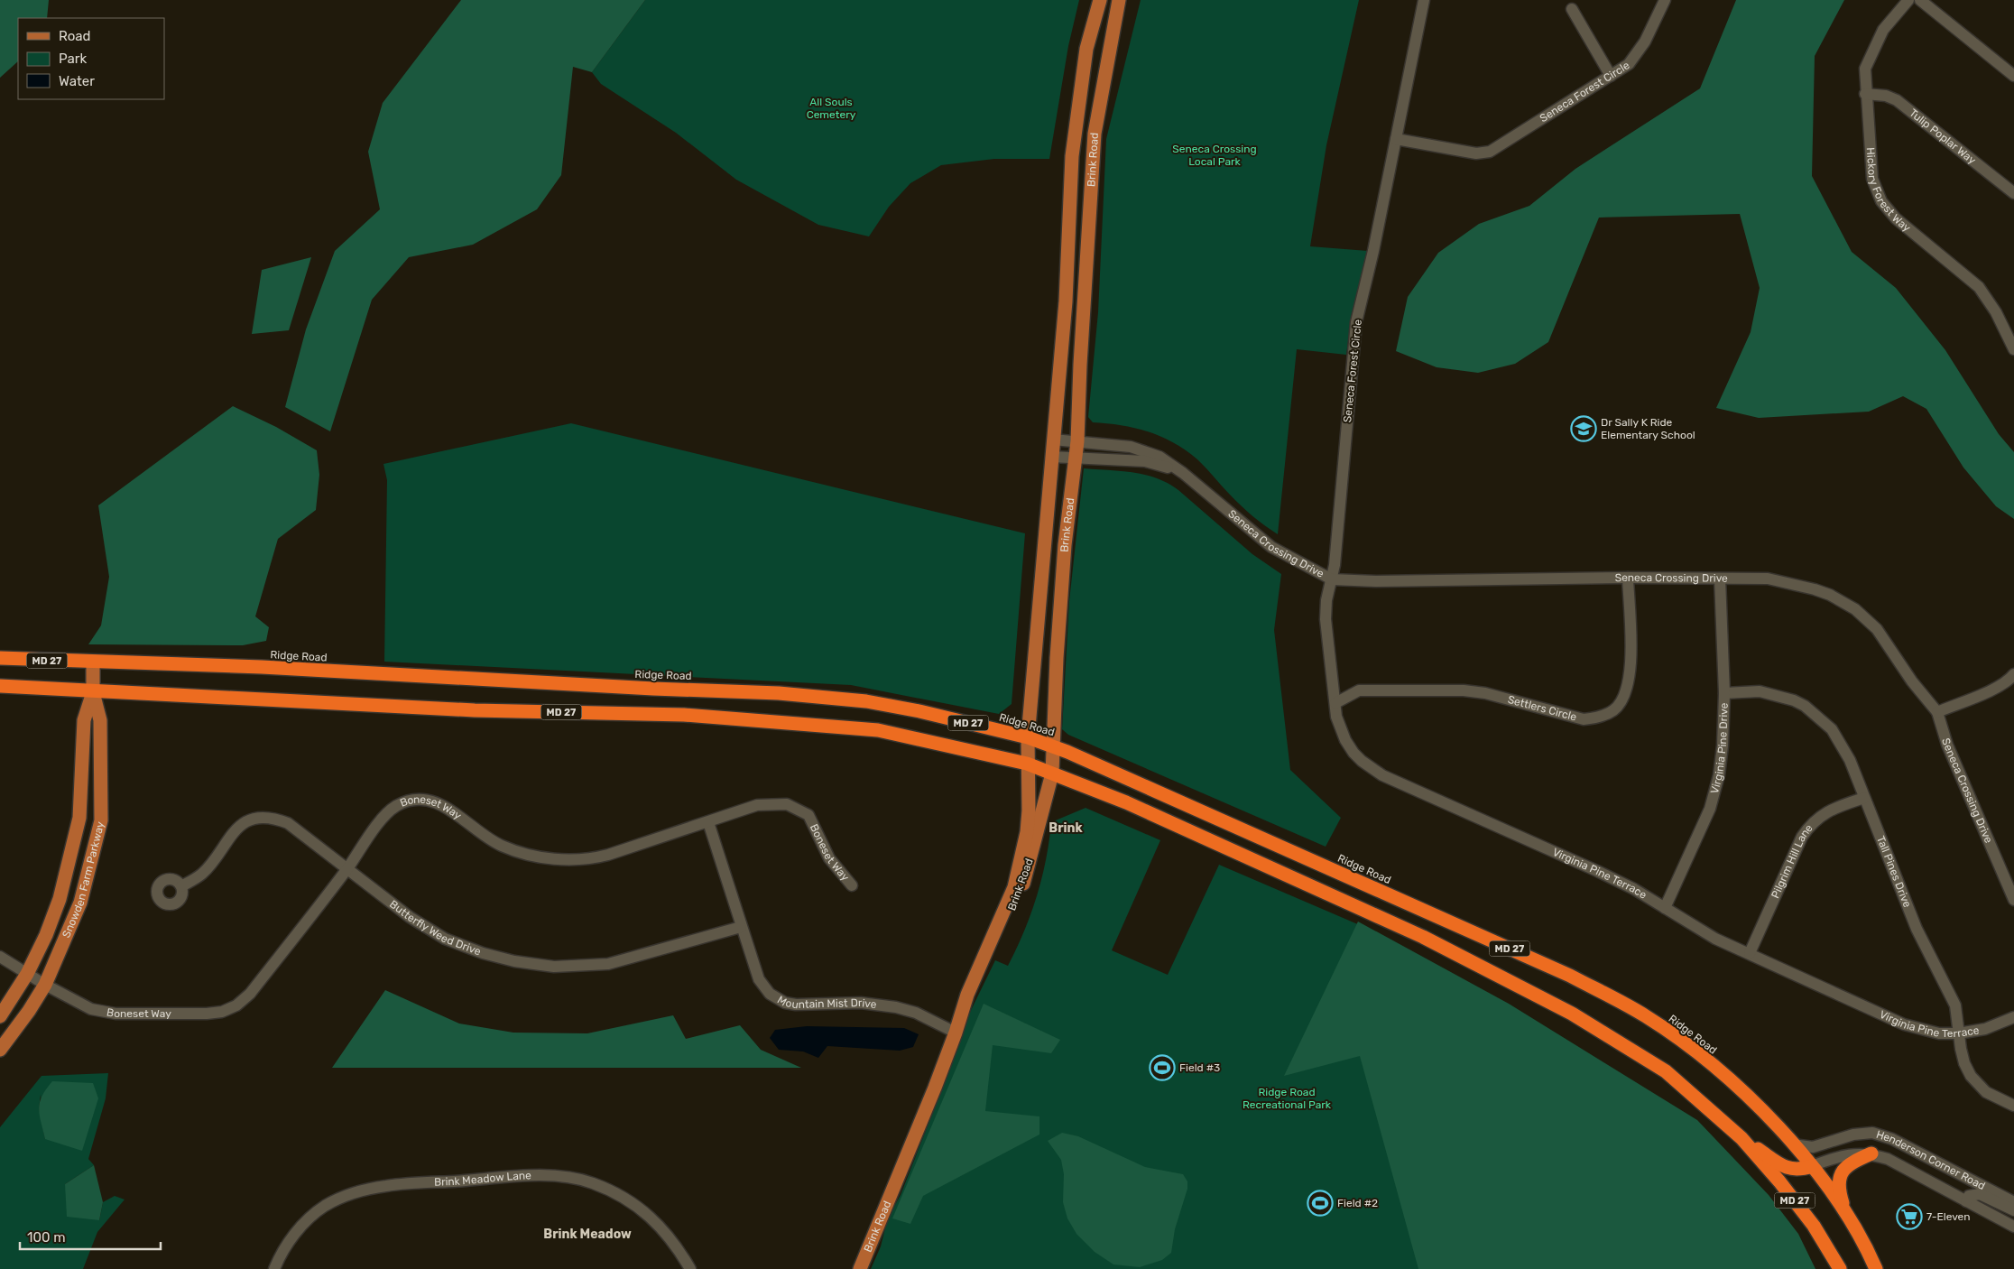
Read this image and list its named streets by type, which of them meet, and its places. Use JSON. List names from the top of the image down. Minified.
{"streets":{"highway":["Ridge Road","MD 27"],"main road":["Brink Road","Snowden Farm Parkway"],"street":["Seneca Forest Circle","Tulip Poplar Way","Hickory Forest Way","Seneca Crossing Drive","Settlers Circle","Virginia Pine Drive","Boneset Way","Pilgrim Hill Lane","Tall Pines Drive","Virginia Pine Terrace","Butterfly Weed Drive","Mountain Mist Drive","Henderson Corner Road","Brink Meadow Lane"]},"crossings":[["Seneca Forest Circle","Seneca Crossing Drive"],["Seneca Forest Circle","Virginia Pine Terrace"],["Tulip Poplar Way","Hickory Forest Way"],["Brink Road","Seneca Crossing Drive"],["Brink Road","Ridge Road"],["Brink Road","MD 27"],["Brink Road","Mountain Mist Drive"],["Seneca Crossing Drive","Settlers Circle"],["Seneca Crossing Drive","Virginia Pine Drive"],["Seneca Crossing Drive","Virginia Pine Terrace"],["Ridge Road","Snowden Farm Parkway"],["Ridge Road","Henderson Corner Road"],["MD 27","Snowden Farm Parkway"],["Settlers Circle","Virginia Pine Terrace"],["Virginia Pine Drive","Tall Pines Drive"],["Virginia Pine Drive","Virginia Pine Terrace"],["Boneset Way","Snowden Farm Parkway"],["Boneset Way","Butterfly Weed Drive"],["Boneset Way","Mountain Mist Drive"],["Pilgrim Hill Lane","Tall Pines Drive"],["Pilgrim Hill Lane","Virginia Pine Terrace"],["Tall Pines Drive","Virginia Pine Terrace"],["Butterfly Weed Drive","Mountain Mist Drive"]],"districts":["Brink","Brink Meadow"],"parks":["All Souls Cemetery","Seneca Crossing Local Park","Ridge Road Recreational Park"],"places":{"school or university":["Dr Sally K Ride Elementary School"],"sports":["Field #3","Field #2"],"supermarket":["7-Eleven"]},"legend":["Road","Park","Water"],"scale_bar":"100 m"}
